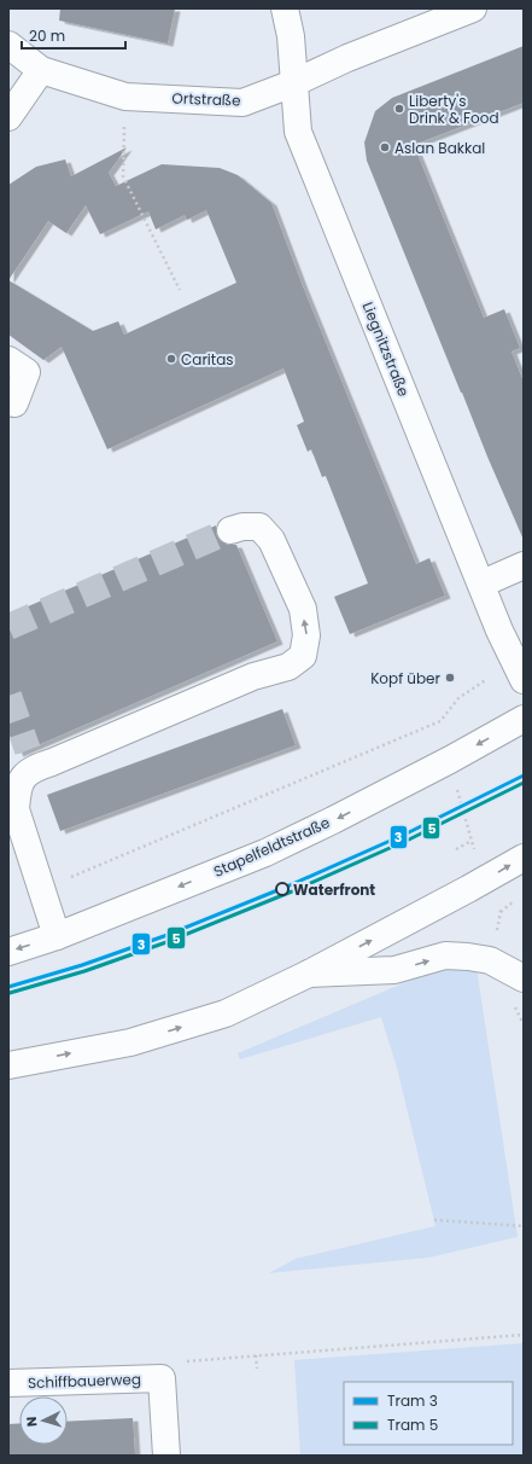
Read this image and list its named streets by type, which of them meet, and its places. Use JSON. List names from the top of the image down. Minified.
{"streets":{"street":["Ortstraße","Liegnitzstraße","Stapelfeldtstraße","Schiffbauerweg"]},"crossings":[["Ortstraße","Liegnitzstraße"]],"places":["Liberty's Drink & Food","Aslan Bakkal","Caritas","Kopf über","Waterfront"],"lines":["tram line 3","tram line 5"],"legend":["Tram 3","Tram 5"],"scale_bar":"20 m","north":"left"}
